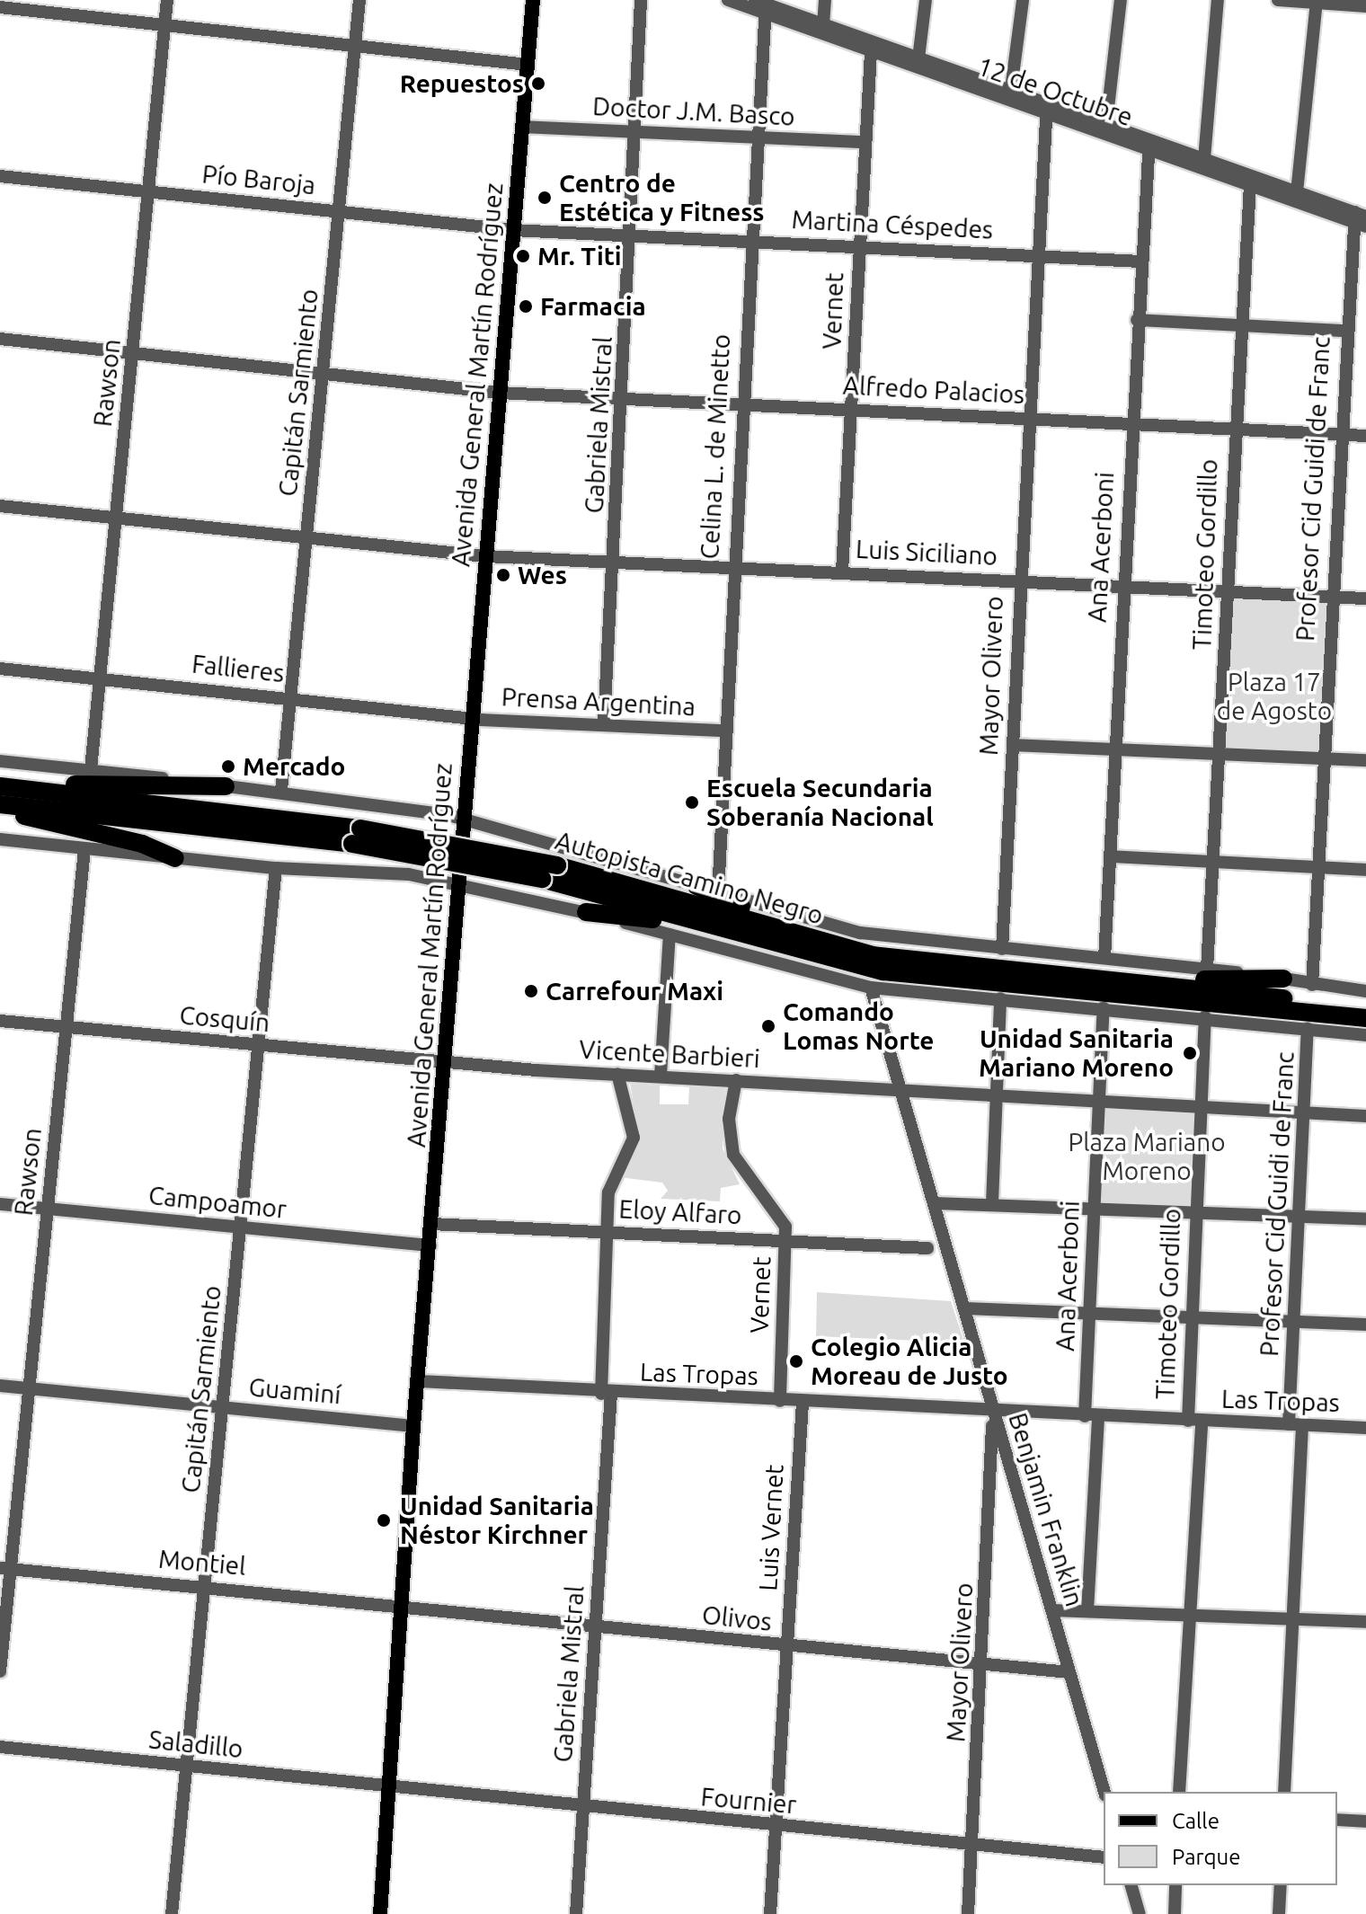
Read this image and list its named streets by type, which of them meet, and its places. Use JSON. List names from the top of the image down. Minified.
{"streets":{"highway":["Autopista Camino Negro"],"main road":["Avenida General Martín Rodríguez"],"street":["12 de Octubre","Doctor J.M. Basco","Pío Baroja","Martina Céspedes","Vernet","Rawson","Alfredo Palacios","Capitán Sarmiento","Gabriela Mistral","Celina L. de Minetto","Profesor Cid Guidi de Franc","Ana Acerboni","Luis Siciliano","Timoteo Gordillo","Fallieres","Mayor Olivero","Prensa Argentina","Cosquín","Vicente Barbieri","Campoamor","Eloy Alfaro","Las Tropas","Guaminí","Benjamin Franklin","Luis Vernet","Montiel","Olivos","Saladillo","Fournier"]},"crossings":[["12 de Octubre","Vernet"],["12 de Octubre","Celina L. de Minetto"],["12 de Octubre","Profesor Cid Guidi de Franc"],["12 de Octubre","Ana Acerboni"],["12 de Octubre","Timoteo Gordillo"],["12 de Octubre","Mayor Olivero"],["Doctor J.M. Basco","Vernet"],["Doctor J.M. Basco","Avenida General Martín Rodríguez"],["Doctor J.M. Basco","Gabriela Mistral"],["Doctor J.M. Basco","Celina L. de Minetto"],["Pío Baroja","Martina Céspedes"],["Pío Baroja","Avenida General Martín Rodríguez"],["Pío Baroja","Rawson"],["Pío Baroja","Capitán Sarmiento"],["Martina Céspedes","Vernet"],["Martina Céspedes","Avenida General Martín Rodríguez"],["Martina Céspedes","Gabriela Mistral"],["Martina Céspedes","Celina L. de Minetto"],["Martina Céspedes","Ana Acerboni"],["Martina Céspedes","Mayor Olivero"],["Vernet","Alfredo Palacios"],["Vernet","Luis Siciliano"],["Vernet","Vicente Barbieri"],["Vernet","Eloy Alfaro"],["Vernet","Las Tropas"],["Avenida General Martín Rodríguez","Alfredo Palacios"],["Avenida General Martín Rodríguez","Luis Siciliano"],["Avenida General Martín Rodríguez","Fallieres"],["Avenida General Martín Rodríguez","Prensa Argentina"],["Avenida General Martín Rodríguez","Cosquín"],["Avenida General Martín Rodríguez","Vicente Barbieri"],["Avenida General Martín Rodríguez","Campoamor"],["Avenida General Martín Rodríguez","Eloy Alfaro"],["Avenida General Martín Rodríguez","Las Tropas"],["Avenida General Martín Rodríguez","Guaminí"],["Avenida General Martín Rodríguez","Montiel"],["Avenida General Martín Rodríguez","Olivos"],["Avenida General Martín Rodríguez","Saladillo"],["Avenida General Martín Rodríguez","Fournier"],["Rawson","Alfredo Palacios"],["Rawson","Luis Siciliano"],["Rawson","Fallieres"],["Rawson","Cosquín"],["Rawson","Campoamor"],["Rawson","Guaminí"],["Rawson","Montiel"],["Alfredo Palacios","Capitán Sarmiento"],["Alfredo Palacios","Gabriela Mistral"],["Alfredo Palacios","Celina L. de Minetto"],["Alfredo Palacios","Profesor Cid Guidi de Franc"],["Alfredo Palacios","Ana Acerboni"],["Alfredo Palacios","Timoteo Gordillo"],["Alfredo Palacios","Mayor Olivero"],["Capitán Sarmiento","Luis Siciliano"],["Capitán Sarmiento","Fallieres"],["Capitán Sarmiento","Cosquín"],["Capitán Sarmiento","Campoamor"],["Capitán Sarmiento","Guaminí"],["Capitán Sarmiento","Montiel"],["Capitán Sarmiento","Saladillo"],["Gabriela Mistral","Luis Siciliano"],["Gabriela Mistral","Prensa Argentina"],["Gabriela Mistral","Vicente Barbieri"],["Gabriela Mistral","Eloy Alfaro"],["Gabriela Mistral","Las Tropas"],["Gabriela Mistral","Olivos"],["Gabriela Mistral","Fournier"],["Celina L. de Minetto","Luis Siciliano"],["Celina L. de Minetto","Prensa Argentina"],["Profesor Cid Guidi de Franc","Luis Siciliano"],["Profesor Cid Guidi de Franc","Vicente Barbieri"],["Profesor Cid Guidi de Franc","Las Tropas"],["Ana Acerboni","Luis Siciliano"],["Ana Acerboni","Vicente Barbieri"],["Ana Acerboni","Las Tropas"],["Luis Siciliano","Timoteo Gordillo"],["Luis Siciliano","Mayor Olivero"],["Timoteo Gordillo","Vicente Barbieri"],["Timoteo Gordillo","Las Tropas"],["Fallieres","Prensa Argentina"],["Mayor Olivero","Las Tropas"],["Mayor Olivero","Benjamin Franklin"],["Mayor Olivero","Olivos"],["Mayor Olivero","Fournier"],["Cosquín","Vicente Barbieri"],["Vicente Barbieri","Benjamin Franklin"],["Las Tropas","Benjamin Franklin"],["Las Tropas","Luis Vernet"],["Benjamin Franklin","Olivos"],["Luis Vernet","Olivos"],["Luis Vernet","Fournier"],["Montiel","Olivos"],["Saladillo","Fournier"]],"parks":["Plaza 17 de Agosto","Plaza Mariano Moreno"],"places":["Repuestos","Centro de Estética y Fitness","Mr. Titi","Farmacia","Wes","Mercado","Escuela Secundaria Soberanía Nacional","Carrefour Maxi","Comando Lomas Norte","Unidad Sanitaria Mariano Moreno","Colegio Alicia Moreau de Justo","Unidad Sanitaria Néstor Kirchner"],"legend":["Calle","Parque"]}
